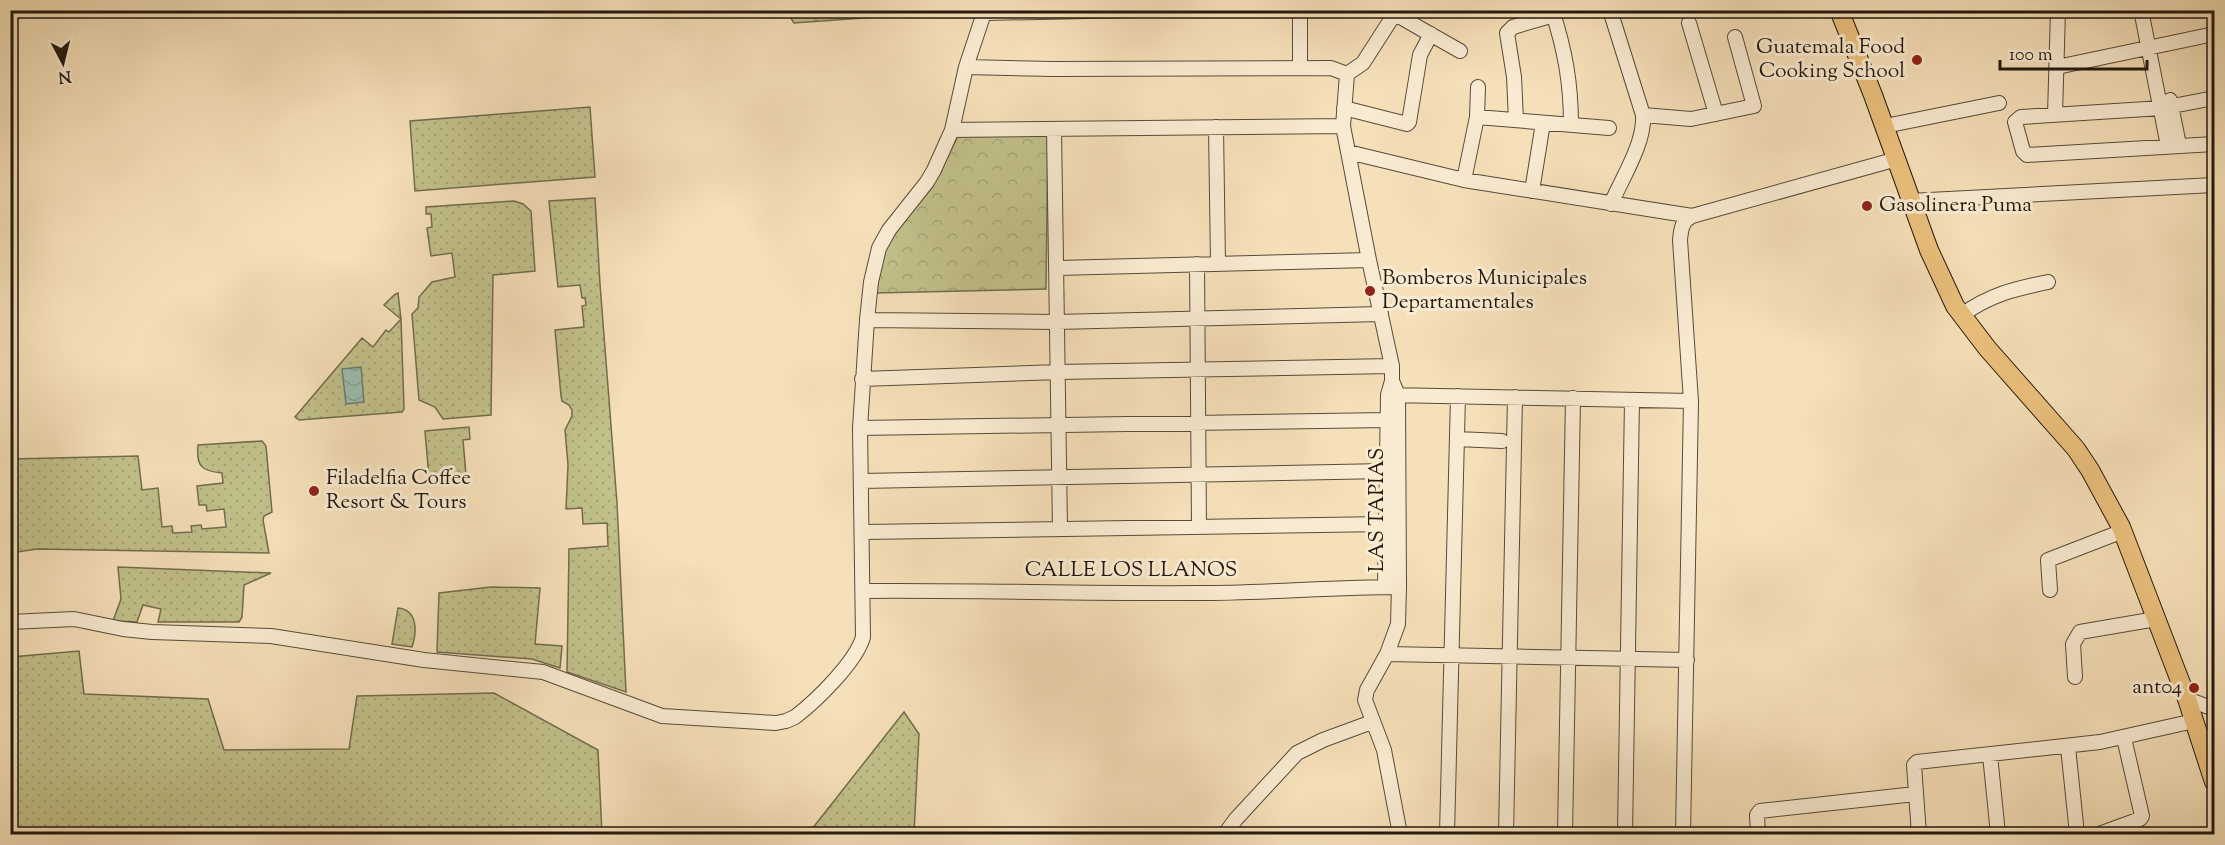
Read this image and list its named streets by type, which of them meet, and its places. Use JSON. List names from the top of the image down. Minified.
{"streets":{"street":["LAS TAPIAS","CALLE LOS LLANOS"]},"crossings":[["LAS TAPIAS","CALLE LOS LLANOS"]],"places":["Guatemala Food Cooking School","Gasolinera Puma","Bomberos Municipales Departamentales","Filadelfia Coffee Resort & Tours","ant04"],"scale_bar":"100 m","north":"bottom"}
